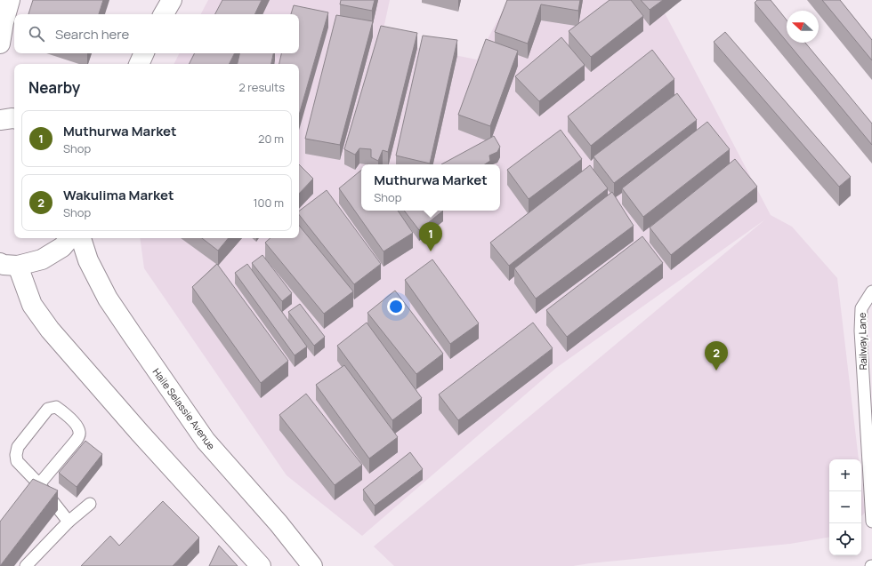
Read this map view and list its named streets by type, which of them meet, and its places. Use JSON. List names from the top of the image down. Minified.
{"streets":{"main road":["Haile Selassie Avenue"],"lane":["Railway Lane"]},"north":"left","page":{"search":"Search here","heading":["Nearby","2 results"],"list":[{"mark":"1","name":"Muthurwa Market","note":"Shop","value":"20 m"},{"mark":"2","name":"Wakulima Market","note":"Shop","value":"100 m"}],"popup":["Muthurwa Market","Shop"],"pins":["1","2"],"map_buttons":["+","−"]}}
